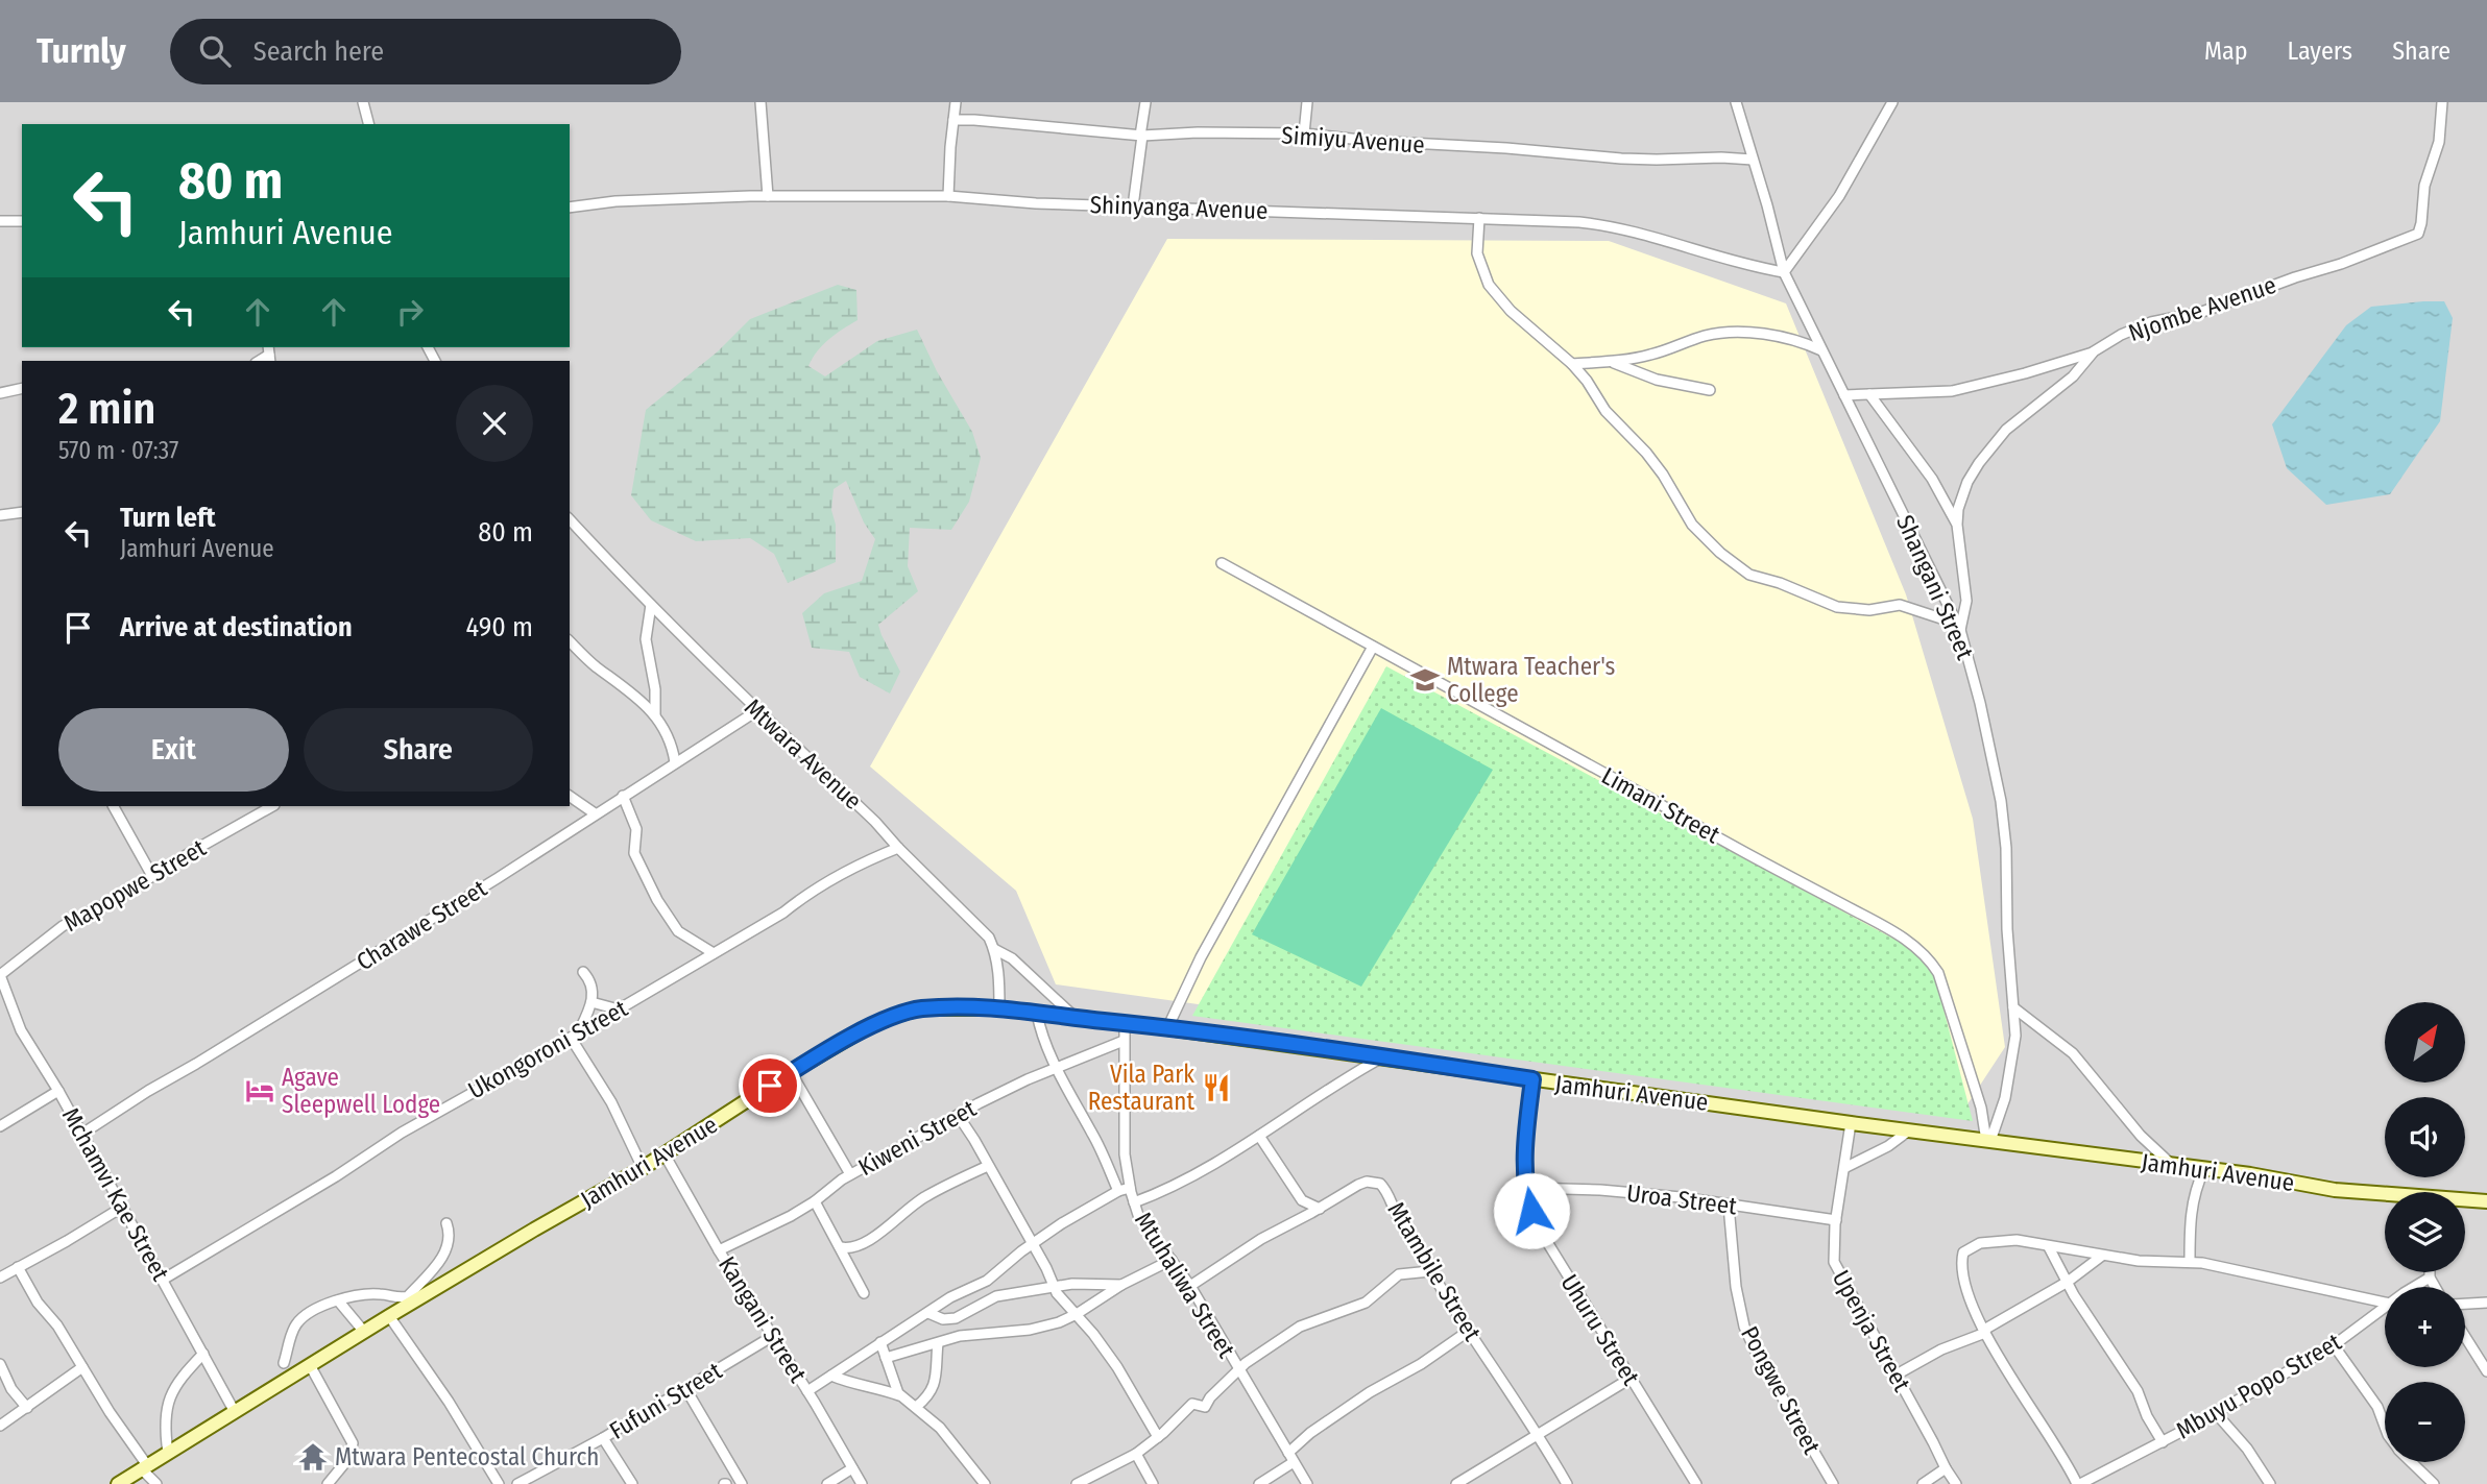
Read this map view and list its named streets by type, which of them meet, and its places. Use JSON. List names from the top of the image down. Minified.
{"streets":{"street":["Simiyu Avenue","Shinyanga Avenue","Njombe Avenue","Shangani Street","Mtwara Avenue","Limani Street","Mapopwe Street","Charawe Street","Ukongoroni Street","Jamhuri Avenue","Kiweni Street","Mchamvi Kae Street","Uroa Street","Mtambile Street","Mtuhaliwa Street","Kangani Street","Uhuru Street","Upenja Street","Mbuyu Popo Street","Pongwe Street","Fufuni Street"]},"crossings":[["Simiyu Avenue","Shangani Street"],["Shinyanga Avenue","Shangani Street"],["Njombe Avenue","Shangani Street"],["Shangani Street","Limani Street"],["Shangani Street","Jamhuri Avenue"],["Mtwara Avenue","Charawe Street"],["Mtwara Avenue","Ukongoroni Street"],["Mtwara Avenue","Jamhuri Avenue"],["Limani Street","Jamhuri Avenue"],["Mapopwe Street","Mchamvi Kae Street"],["Charawe Street","Mchamvi Kae Street"],["Ukongoroni Street","Mchamvi Kae Street"],["Jamhuri Avenue","Mchamvi Kae Street"],["Jamhuri Avenue","Mtuhaliwa Street"],["Jamhuri Avenue","Kangani Street"],["Jamhuri Avenue","Uhuru Street"],["Jamhuri Avenue","Upenja Street"],["Kiweni Street","Mtuhaliwa Street"],["Kiweni Street","Kangani Street"],["Uroa Street","Uhuru Street"],["Uroa Street","Upenja Street"],["Uroa Street","Pongwe Street"],["Mtambile Street","Mtuhaliwa Street"],["Kangani Street","Fufuni Street"]],"places":{"school or university":["Mtwara Teacher's College"],"restaurant":["Vila Park Restaurant"],"hotel":["Agave Sleepwell Lodge"],"temple":["Mtwara Pentecostal Church"]},"north":"top right","page":{"header":"Turnly","search":"Search here","nav":["Map","Layers","Share"],"turn":["80 m","Jamhuri Avenue"],"heading":["2 min","570 m · 07:37"],"list":[{"name":"Turn left","note":"Jamhuri Avenue","value":"80 m"},{"name":"Arrive at destination","value":"490 m"}],"buttons":["Exit","Share"],"map_buttons":["+","−"]}}
